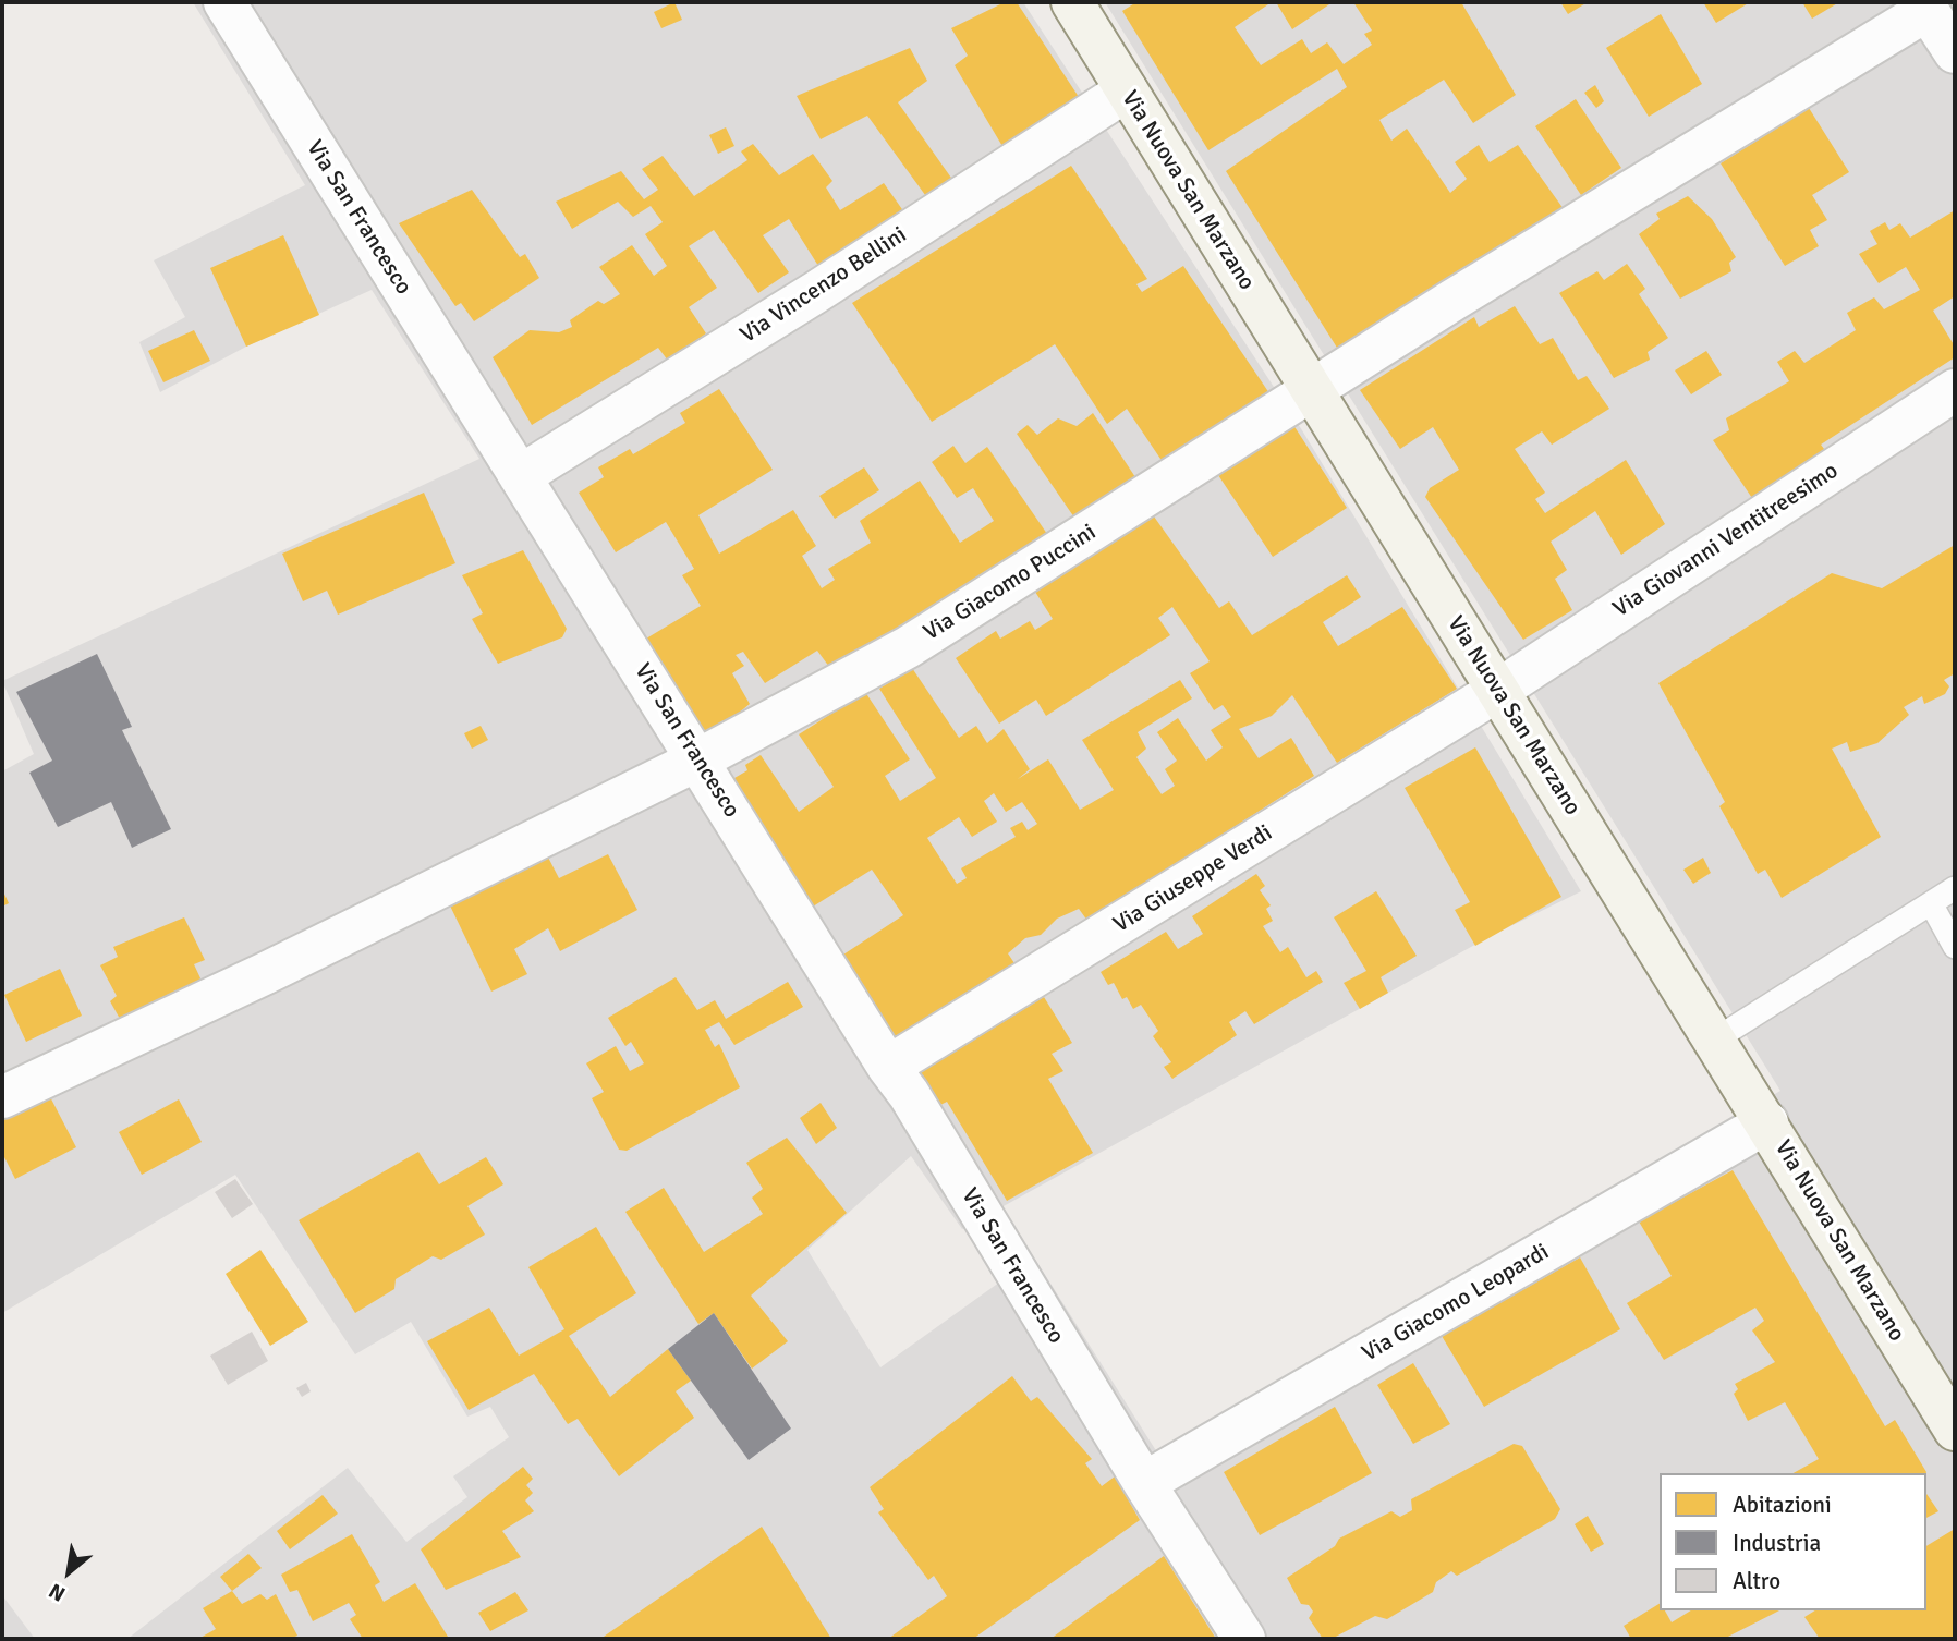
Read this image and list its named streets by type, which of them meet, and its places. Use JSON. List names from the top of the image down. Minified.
{"streets":{"main road":["Via Nuova San Marzano"],"street":["Via San Francesco","Via Vincenzo Bellini","Via Giovanni Ventitreesimo","Via Giacomo Puccini","Via Giuseppe Verdi","Via Giacomo Leopardi"]},"crossings":[["Via Nuova San Marzano","Via Vincenzo Bellini"],["Via Nuova San Marzano","Via Giovanni Ventitreesimo"],["Via Nuova San Marzano","Via Giacomo Puccini"],["Via Nuova San Marzano","Via Giuseppe Verdi"],["Via Nuova San Marzano","Via Giacomo Leopardi"],["Via San Francesco","Via Vincenzo Bellini"],["Via San Francesco","Via Giacomo Puccini"],["Via San Francesco","Via Giuseppe Verdi"],["Via San Francesco","Via Giacomo Leopardi"],["Via Giovanni Ventitreesimo","Via Giuseppe Verdi"]],"legend":["Abitazioni","Industria","Altro"],"north":"bottom left"}
